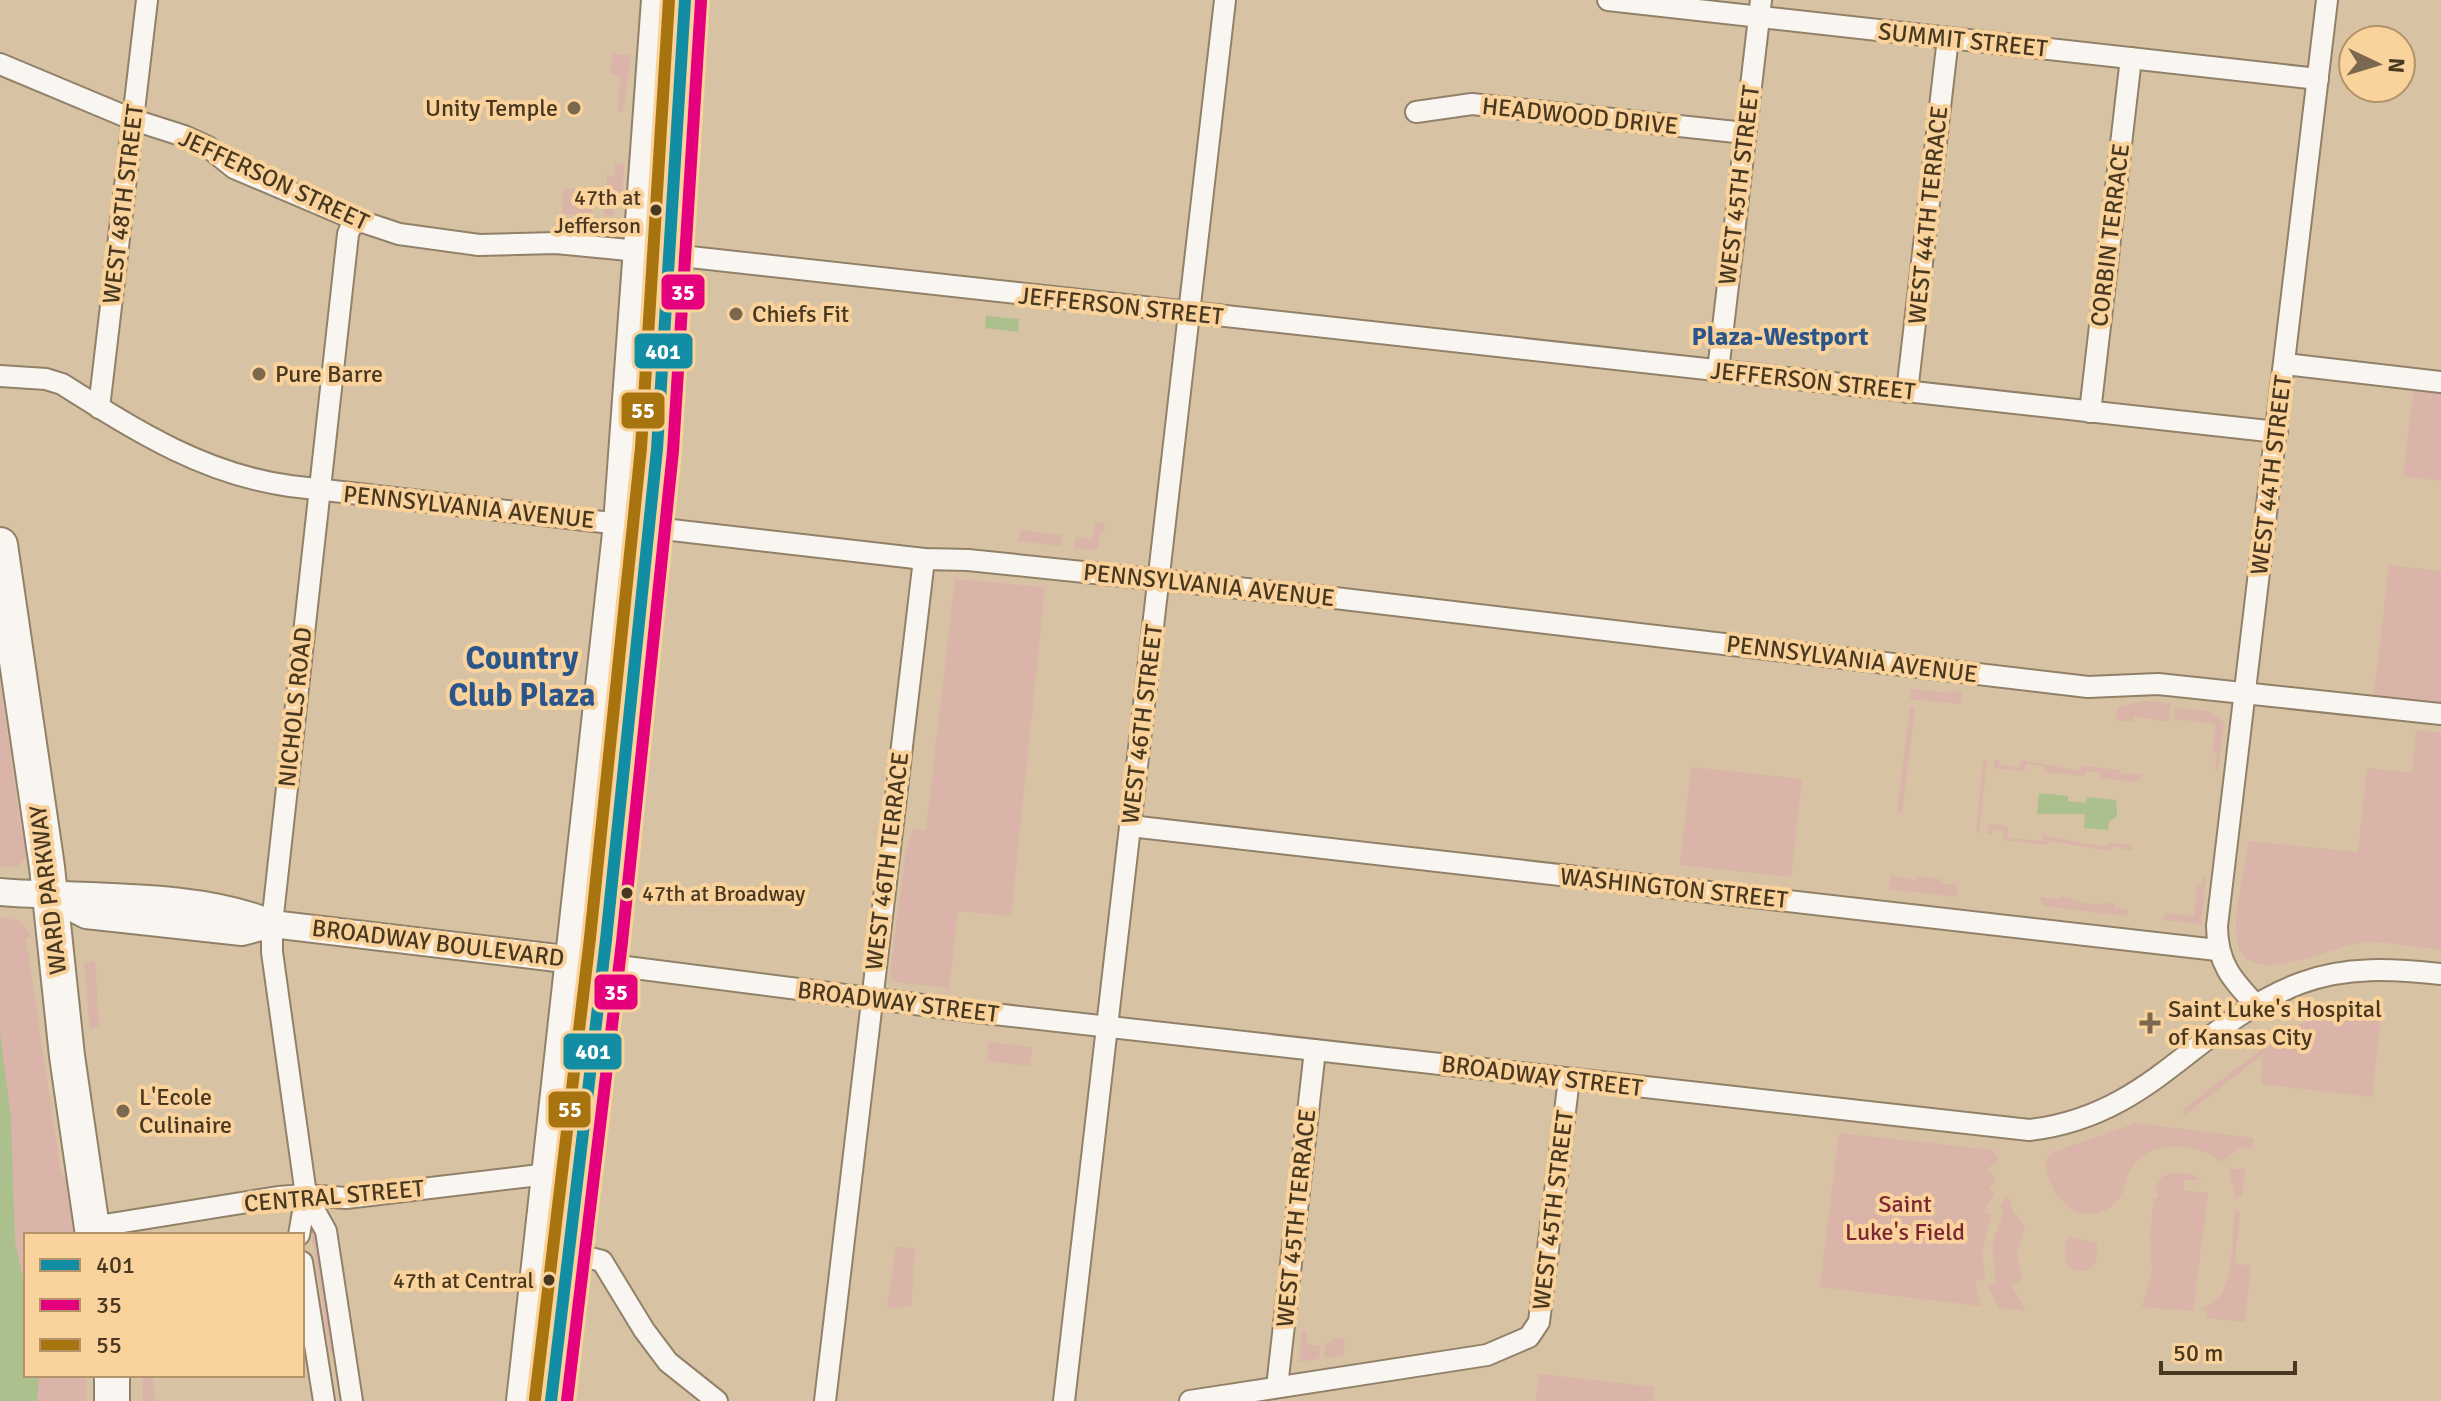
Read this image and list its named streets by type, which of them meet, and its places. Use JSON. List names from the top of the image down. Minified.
{"streets":{"highway":["WARD PARKWAY"],"street":["SUMMIT STREET","HEADWOOD DRIVE","JEFFERSON STREET","WEST 45TH STREET","WEST 48TH STREET","WEST 44TH TERRACE","CORBIN TERRACE","WEST 44TH STREET","PENNSYLVANIA AVENUE","NICHOLS ROAD","WEST 46TH STREET","WEST 46TH TERRACE","WASHINGTON STREET","BROADWAY BOULEVARD","BROADWAY STREET","CENTRAL STREET","WEST 45TH TERRACE"]},"crossings":[["SUMMIT STREET","WEST 45TH STREET"],["SUMMIT STREET","WEST 44TH TERRACE"],["SUMMIT STREET","CORBIN TERRACE"],["SUMMIT STREET","WEST 44TH STREET"],["HEADWOOD DRIVE","WEST 45TH STREET"],["JEFFERSON STREET","WEST 45TH STREET"],["JEFFERSON STREET","WEST 48TH STREET"],["JEFFERSON STREET","WEST 44TH TERRACE"],["JEFFERSON STREET","CORBIN TERRACE"],["JEFFERSON STREET","WEST 44TH STREET"],["JEFFERSON STREET","NICHOLS ROAD"],["JEFFERSON STREET","WEST 46TH STREET"],["WEST 45TH STREET","BROADWAY STREET"],["WEST 45TH STREET","WEST 45TH TERRACE"],["WEST 48TH STREET","PENNSYLVANIA AVENUE"],["WEST 44TH STREET","PENNSYLVANIA AVENUE"],["WEST 44TH STREET","WASHINGTON STREET"],["PENNSYLVANIA AVENUE","NICHOLS ROAD"],["PENNSYLVANIA AVENUE","WEST 46TH STREET"],["PENNSYLVANIA AVENUE","WEST 46TH TERRACE"],["NICHOLS ROAD","BROADWAY BOULEVARD"],["NICHOLS ROAD","CENTRAL STREET"],["WEST 46TH STREET","WASHINGTON STREET"],["WEST 46TH STREET","BROADWAY STREET"],["WEST 46TH TERRACE","BROADWAY STREET"],["WARD PARKWAY","BROADWAY BOULEVARD"],["WARD PARKWAY","CENTRAL STREET"],["BROADWAY BOULEVARD","BROADWAY STREET"],["BROADWAY STREET","WEST 45TH TERRACE"]],"districts":["Plaza-Westport","Country Club Plaza"],"parks":["Saint Luke's Field"],"places":{"other":["Unity Temple","47th at Jefferson","Chiefs Fit","Pure Barre","47th at Broadway","L'Ecole Culinaire","47th at Central"],"health":["Saint Luke's Hospital of Kansas City"]},"lines":["transit line 401","transit line 55","transit line 35"],"legend":["401","35","55"],"scale_bar":"50 m","north":"right"}
